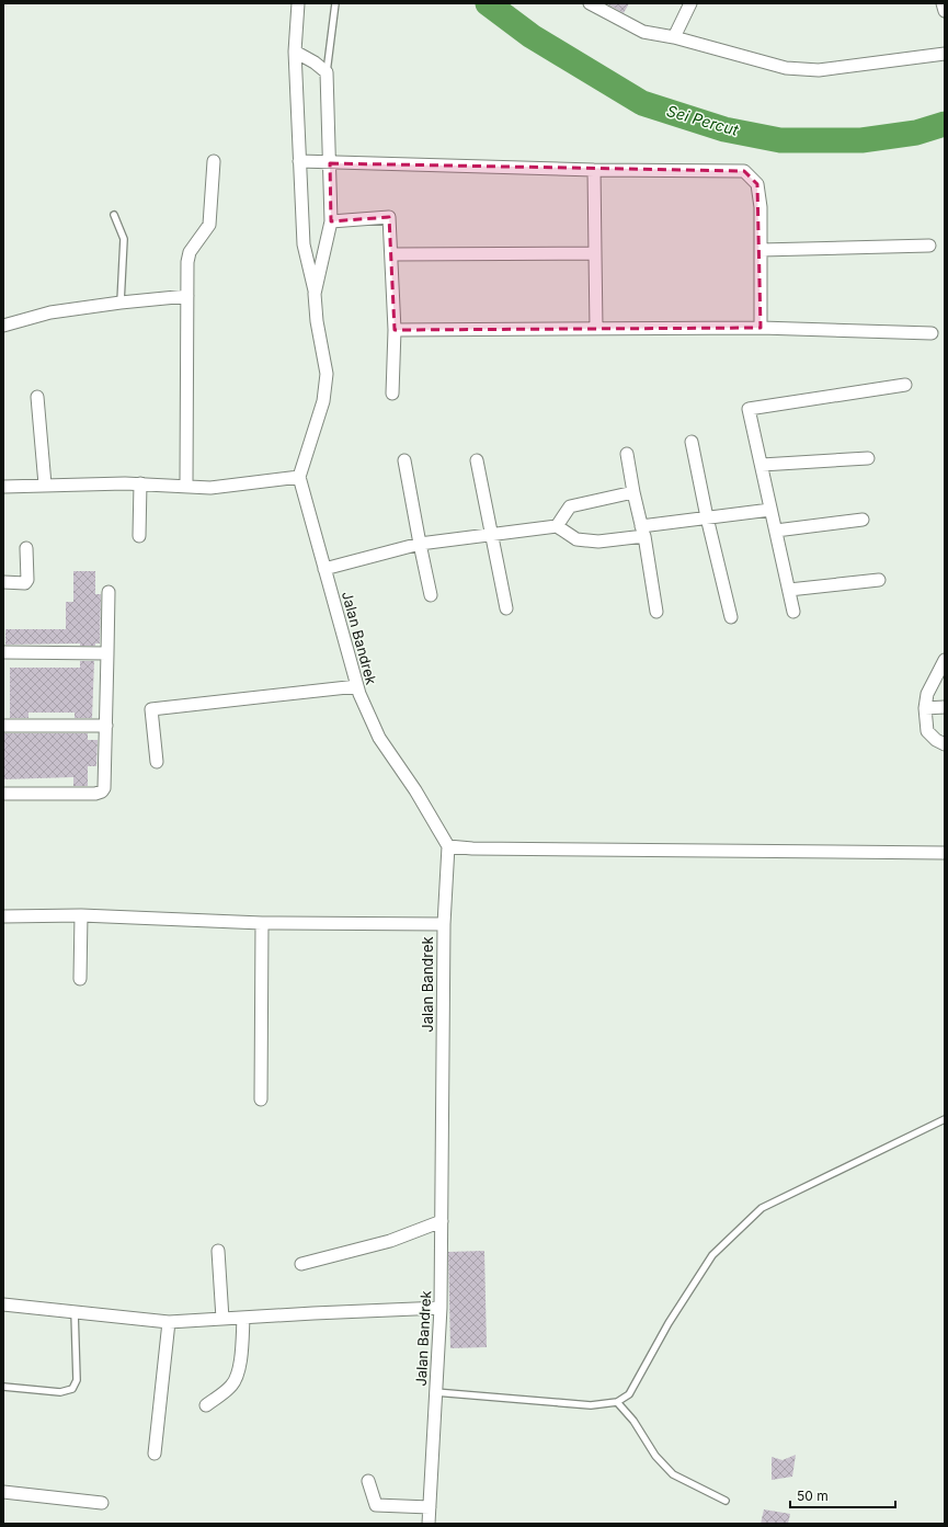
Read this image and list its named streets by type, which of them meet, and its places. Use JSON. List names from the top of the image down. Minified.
{"streets":{"street":["Jalan Bandrek"]},"water":["Sei Percut"],"scale_bar":"50 m"}
